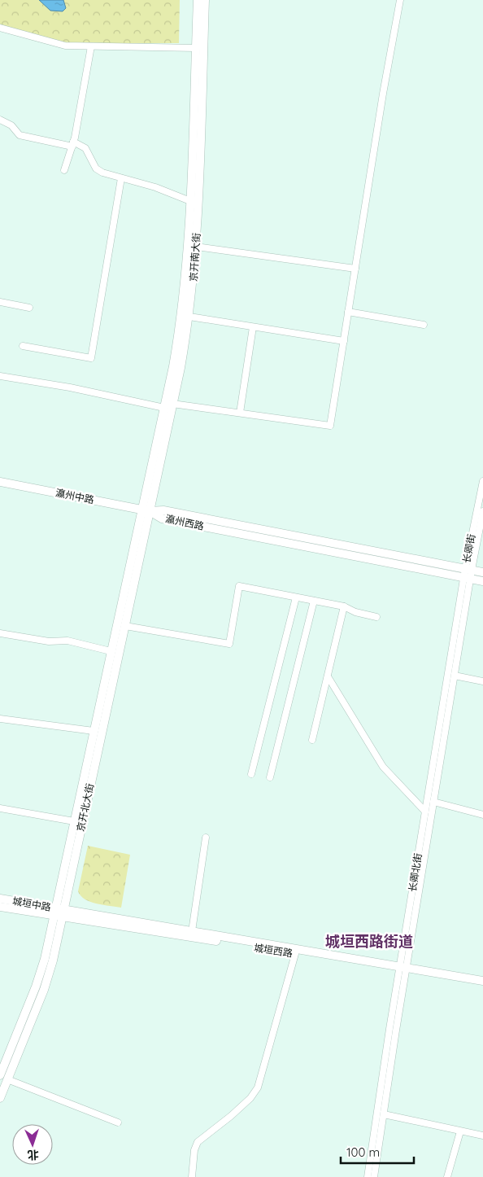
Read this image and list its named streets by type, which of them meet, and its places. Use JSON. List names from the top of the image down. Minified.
{"streets":{"main road":["京开南大街","瀛州中路","瀛州西路","京开北大街","城垣中路","城垣西路"],"street":["长卿街","长卿北街"]},"crossings":[["京开南大街","瀛州中路"],["京开南大街","瀛州西路"],["京开南大街","京开北大街"],["瀛州中路","瀛州西路"],["瀛州中路","京开北大街"],["瀛州西路","长卿街"],["瀛州西路","京开北大街"],["瀛州西路","长卿北街"],["长卿街","长卿北街"],["京开北大街","城垣中路"],["京开北大街","城垣西路"],["长卿北街","城垣西路"],["城垣中路","城垣西路"]],"districts":["城垣西路街道"],"scale_bar":"100 m","north":"bottom"}
